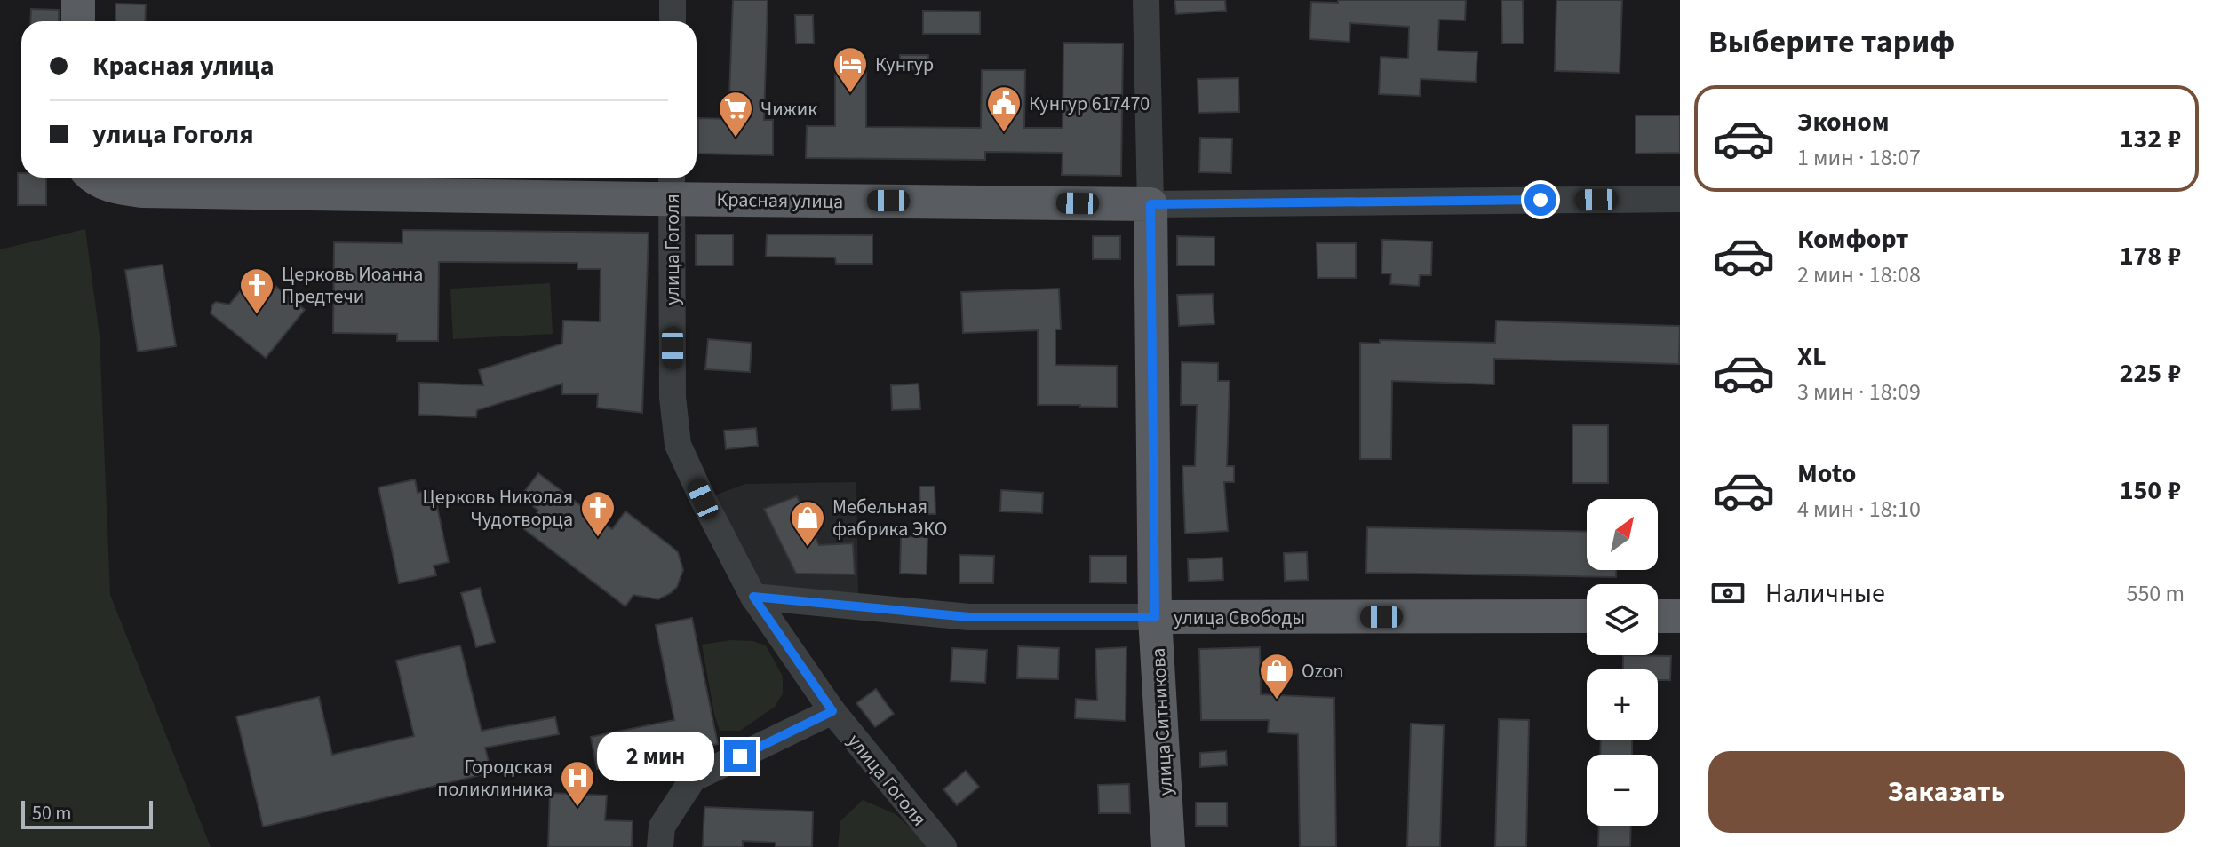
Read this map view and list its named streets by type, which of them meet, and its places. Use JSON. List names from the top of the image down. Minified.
{"streets":{"main road":["Красная улица","улица Свободы","улица Ситникова"],"street":["улица Гоголя"]},"crossings":[["Красная улица","улица Гоголя"],["Красная улица","улица Ситникова"],["улица Гоголя","улица Свободы"],["улица Свободы","улица Ситникова"]],"places":{"hotel":["Кунгур"],"public building":["Кунгур 617470"],"supermarket":["Чижик"],"church":["Церковь Иоанна Предтечи","Церковь Николая Чудотворца"],"shop":["Мебельная фабрика ЭКО","Ozon"],"hospital":["Городская поликлиника"]},"scale_bar":"50 m","north":"top right","page":{"heading":"Выберите тариф","banner":["Красная улица","улица Гоголя"],"list":[{"name":"Эконом","note":"1 мин · 18:07","value":"132 ₽"},{"name":"Комфорт","note":"2 мин · 18:08","value":"178 ₽"},{"name":"XL","note":"3 мин · 18:09","value":"225 ₽"},{"name":"Moto","note":"4 мин · 18:10","value":"150 ₽"}],"map_buttons":["+","−"],"pay":["Наличные","550 m"],"bubble":"2 мин","buttons":"Заказать","scale":"50 m"}}
